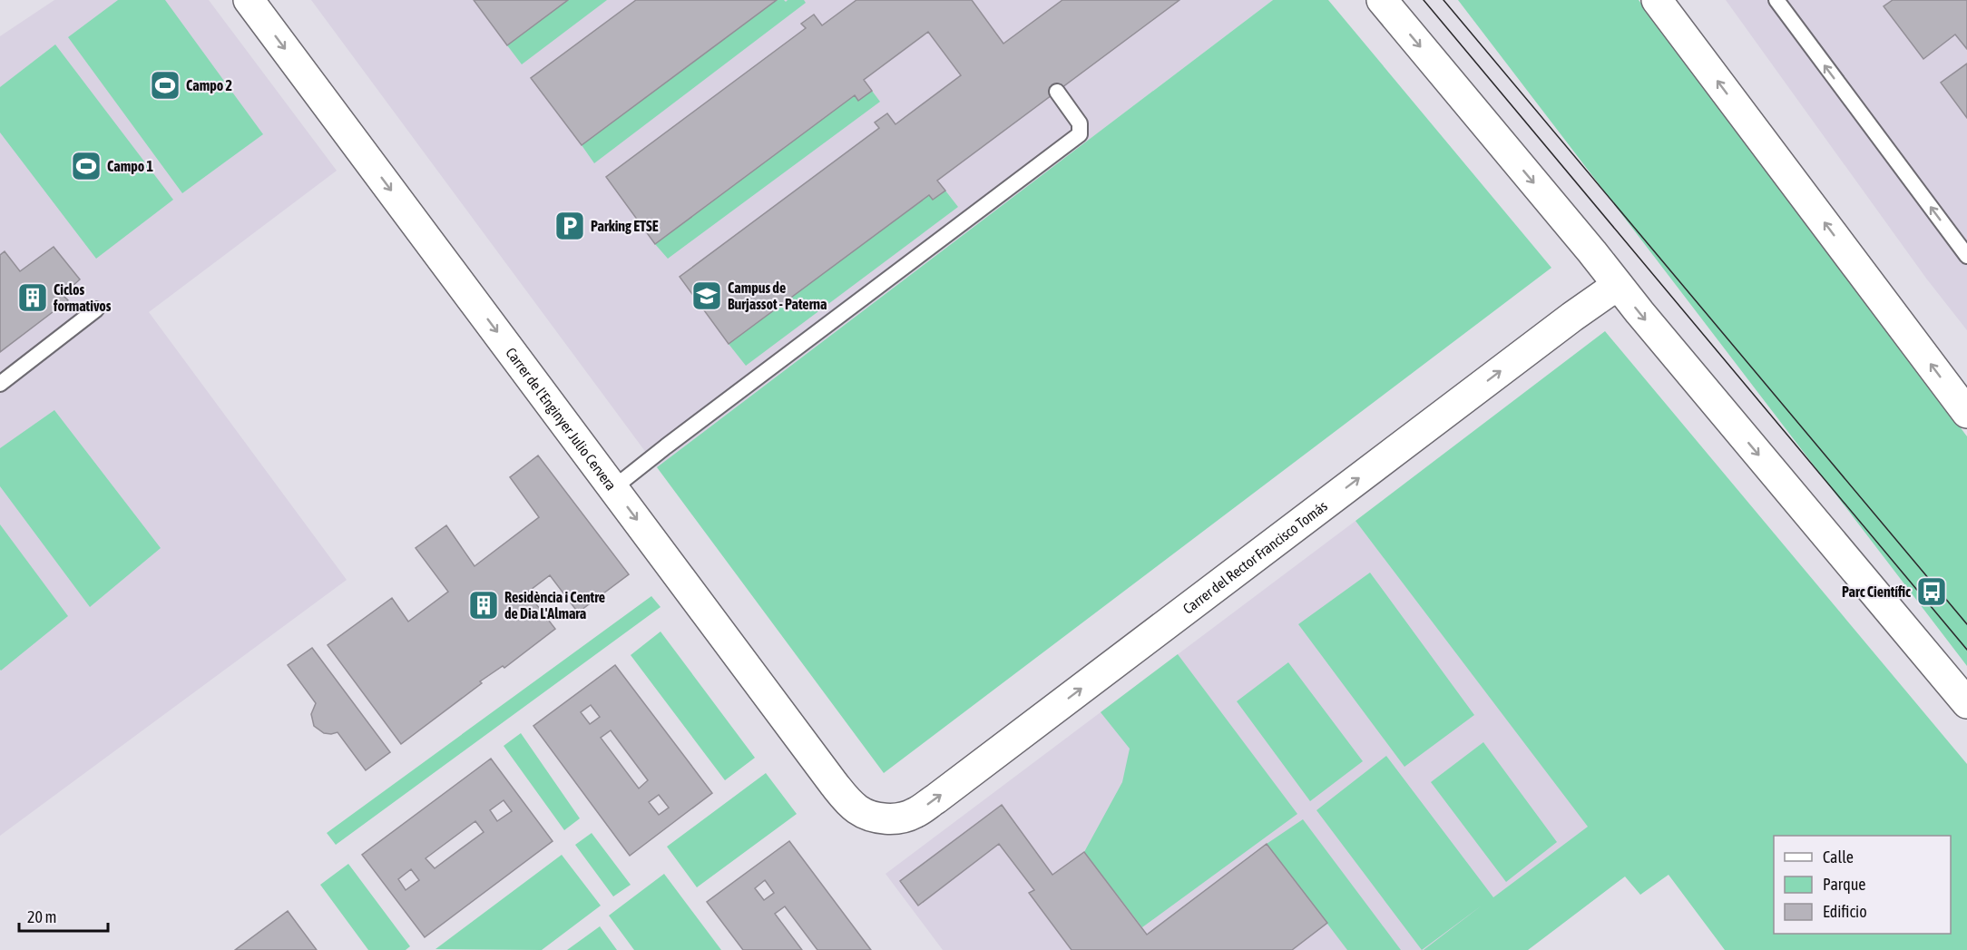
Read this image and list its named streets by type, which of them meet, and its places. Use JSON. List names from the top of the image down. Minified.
{"streets":{"street":["Carrer de l'Enginyer Julio Cervera","Carrer del Rector Francisco Tomás"]},"crossings":[["Carrer de l'Enginyer Julio Cervera","Carrer del Rector Francisco Tomás"]],"one_way":["Carrer de l'Enginyer Julio Cervera","Carrer del Rector Francisco Tomás"],"places":{"sports":["Campo 2","Campo 1"],"parking":["Parking ETSE"],"school or university":["Campus de Burjassot - Paterna"],"building":["Ciclos formativos","Residència i Centre de Dia L'Almara"],"bus stop":["Parc Científic"]},"legend":["Calle","Parque","Edificio"],"scale_bar":"20 m"}
